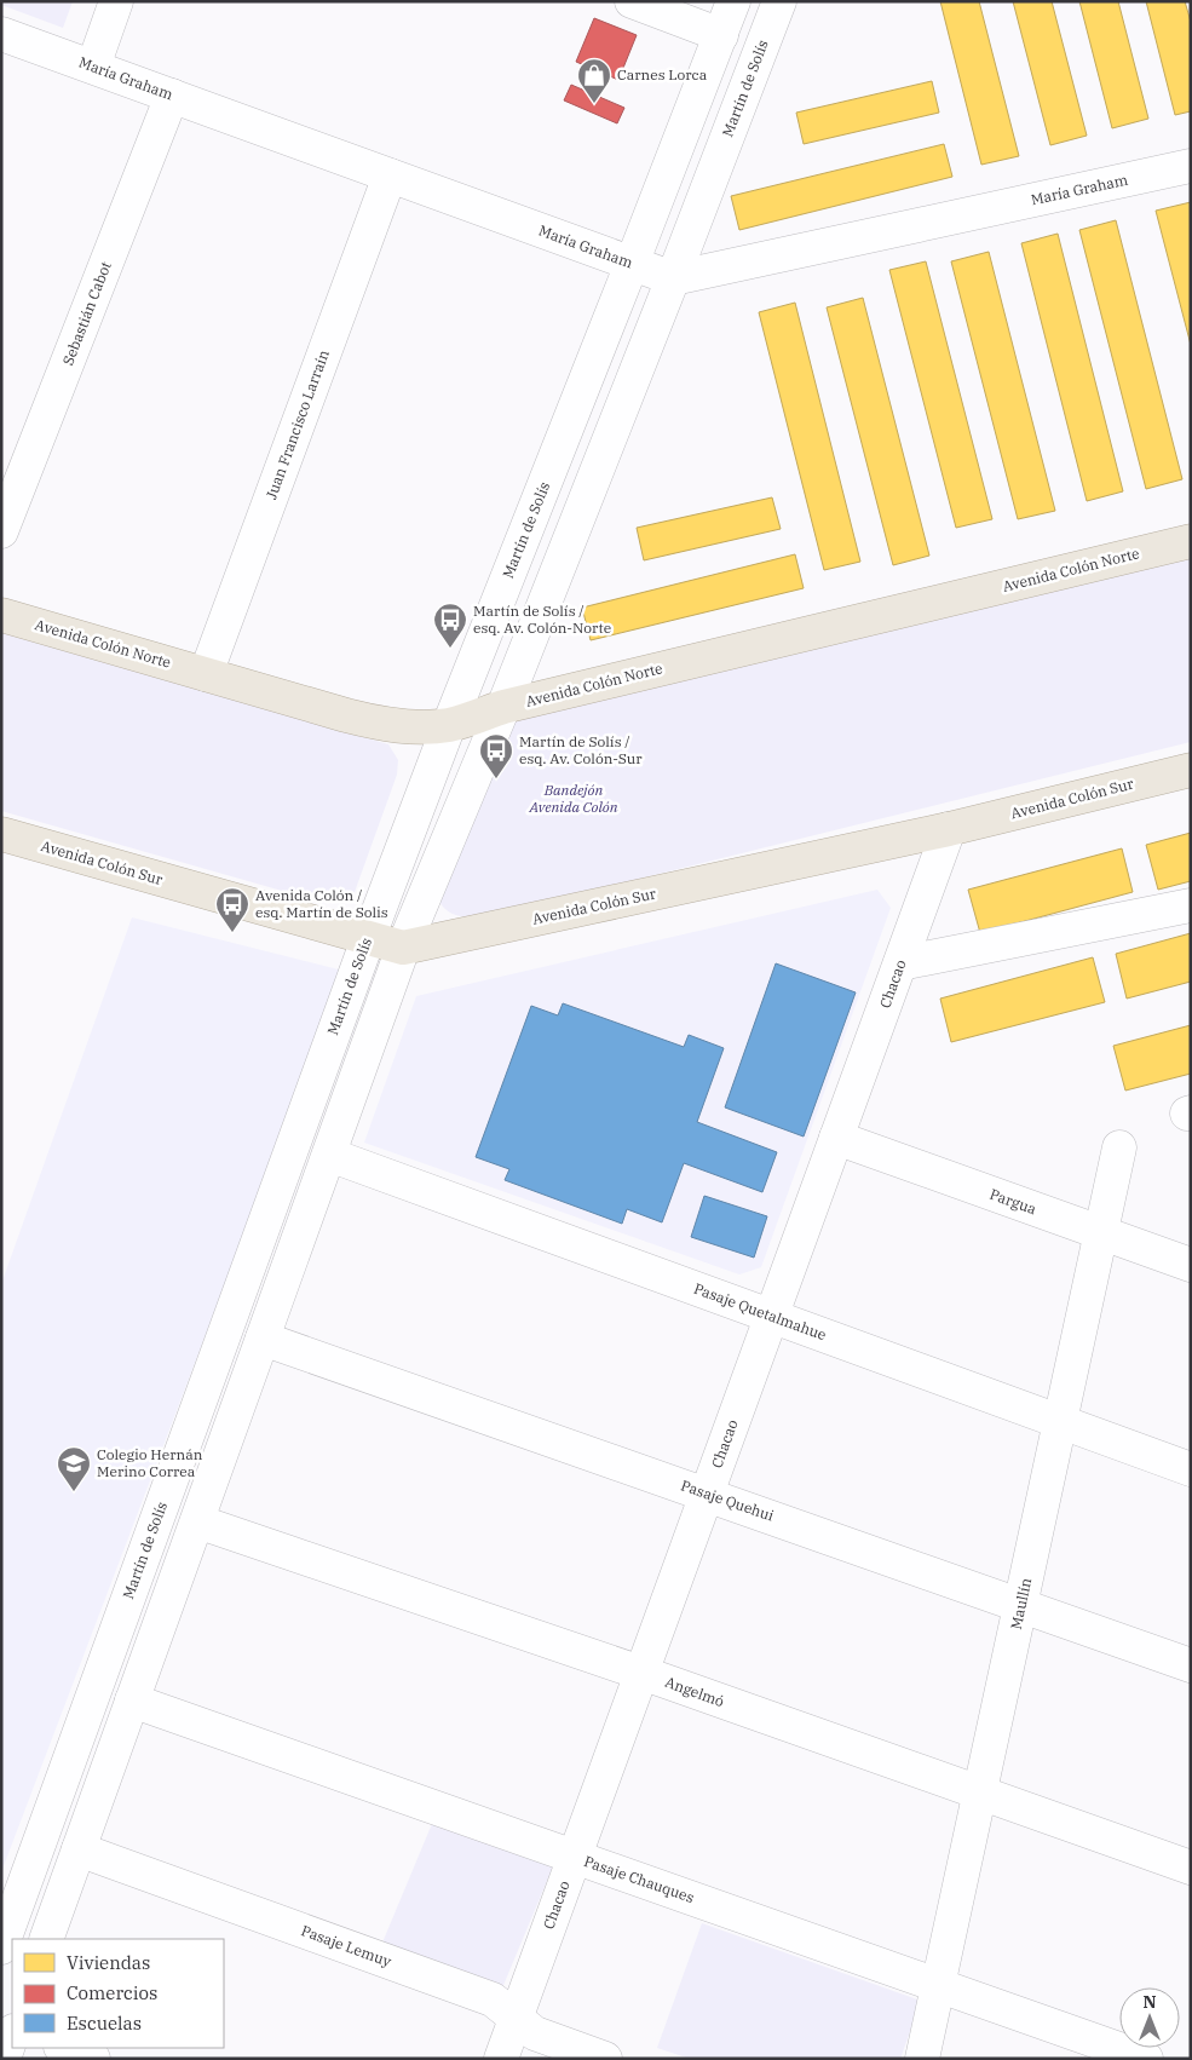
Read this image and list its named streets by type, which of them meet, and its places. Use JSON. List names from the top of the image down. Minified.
{"streets":{"main road":["Avenida Colón Norte","Avenida Colón Sur"],"street":["María Graham","Martín de Solís","Sebastián Cabot","Juan Francisco Larraín","Chacao","Pargua","Pasaje Quetalmahue","Pasaje Quehui","Maullín","Angelmó","Pasaje Chauques","Pasaje Lemuy"]},"crossings":[["María Graham","Martín de Solís"],["María Graham","Sebastián Cabot"],["María Graham","Juan Francisco Larraín"],["Martín de Solís","Avenida Colón Norte"],["Martín de Solís","Avenida Colón Sur"],["Martín de Solís","Pasaje Quetalmahue"],["Martín de Solís","Pasaje Quehui"],["Martín de Solís","Angelmó"],["Martín de Solís","Pasaje Chauques"],["Martín de Solís","Pasaje Lemuy"],["Juan Francisco Larraín","Avenida Colón Norte"],["Avenida Colón Sur","Chacao"],["Chacao","Pargua"],["Chacao","Pasaje Quetalmahue"],["Chacao","Pasaje Quehui"],["Chacao","Angelmó"],["Chacao","Pasaje Chauques"],["Chacao","Pasaje Lemuy"],["Pargua","Maullín"],["Pasaje Quetalmahue","Maullín"],["Pasaje Quehui","Maullín"],["Maullín","Angelmó"],["Maullín","Pasaje Chauques"]],"parks":["Bandejón Avenida Colón"],"places":{"shop":["Carnes Lorca"],"bus stop":["Martín de Solís / esq. Av. Colón-Norte","Martín de Solís / esq. Av. Colón-Sur","Avenida Colón / esq. Martín de Solis"],"school or university":["Colegio Hernán Merino Correa"]},"legend":["Viviendas","Comercios","Escuelas"],"north":"top"}
